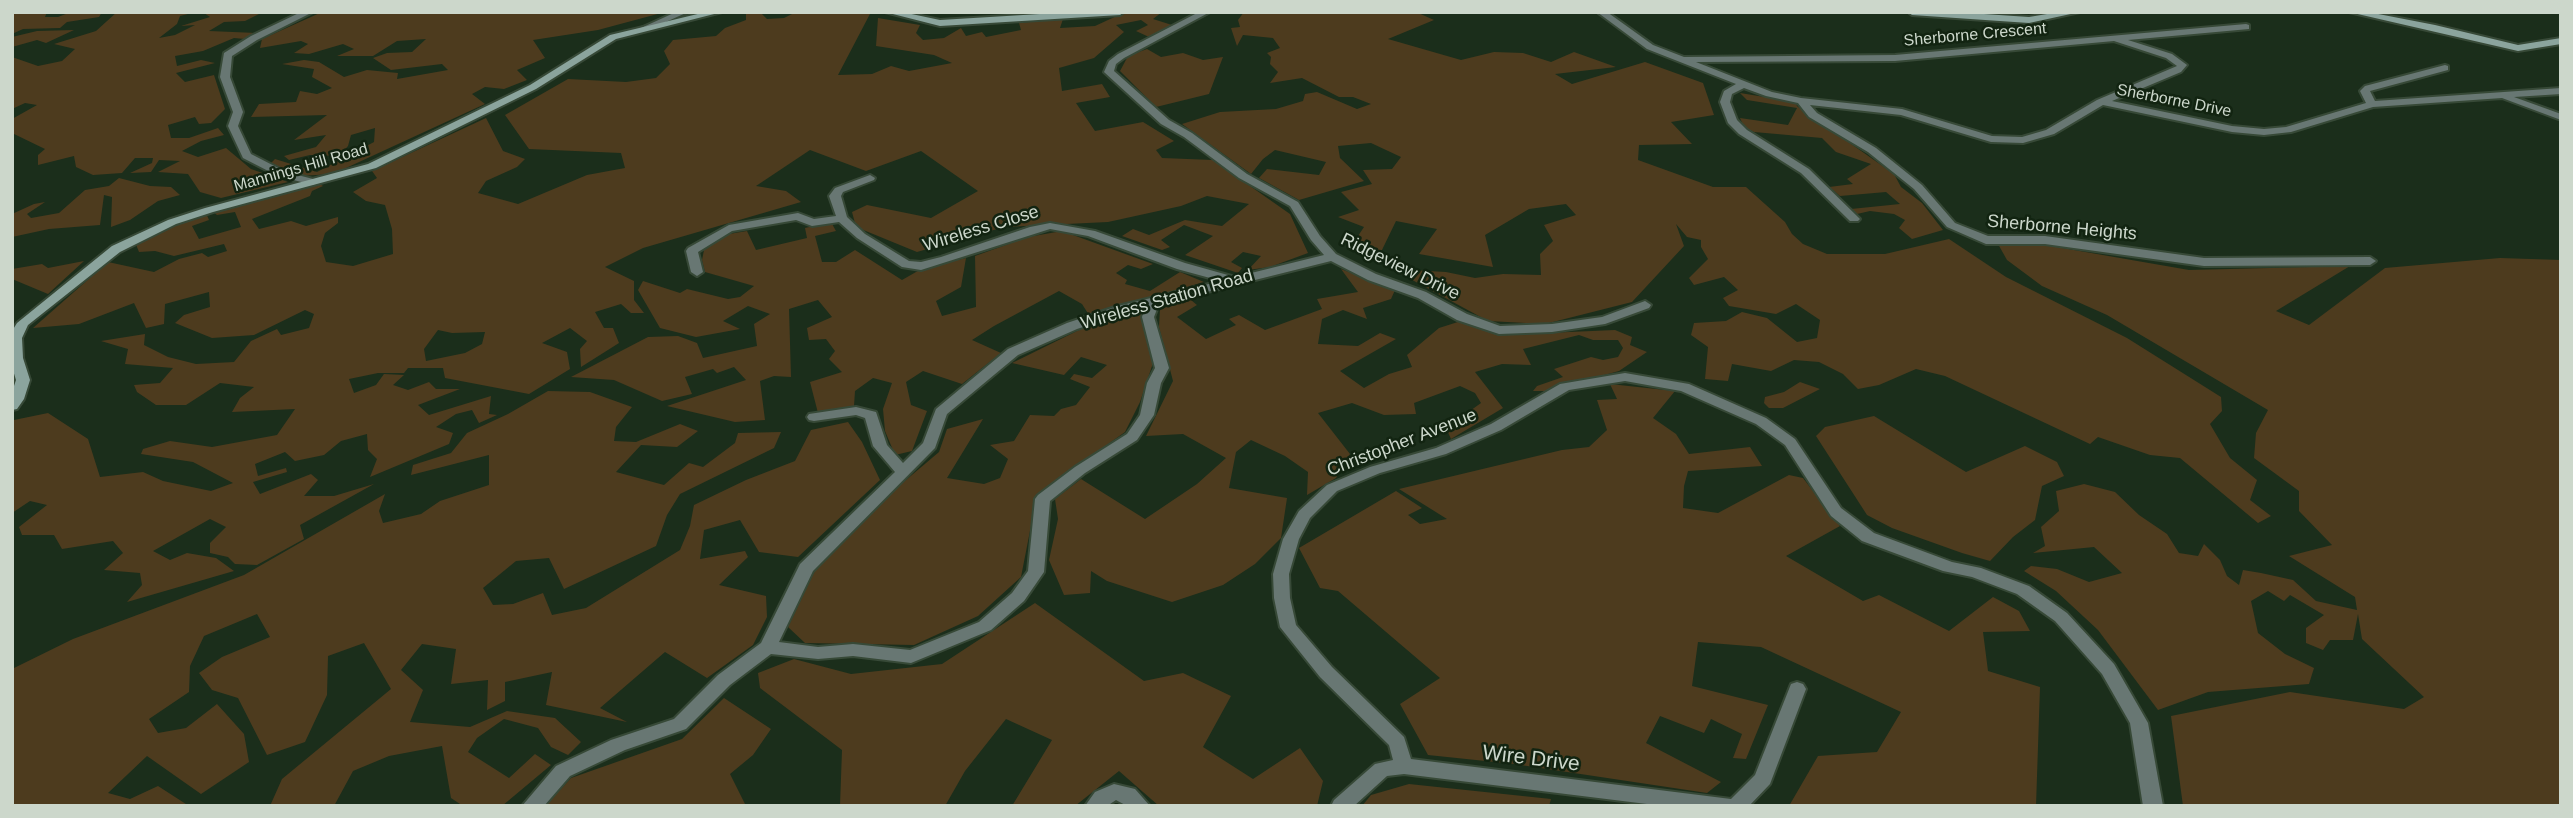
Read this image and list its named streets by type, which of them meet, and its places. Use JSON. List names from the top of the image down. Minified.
{"streets":{"main road":["Mannings Hill Road"],"street":["Sherborne Crescent","Sherborne Drive","Sherborne Heights","Wireless Close","Ridgeview Drive","Wireless Station Road","Christopher Avenue","Wire Drive"]},"crossings":[["Sherborne Crescent","Sherborne Drive"],["Sherborne Drive","Sherborne Heights"],["Wireless Close","Wireless Station Road"],["Ridgeview Drive","Wireless Station Road"],["Christopher Avenue","Wire Drive"]]}
